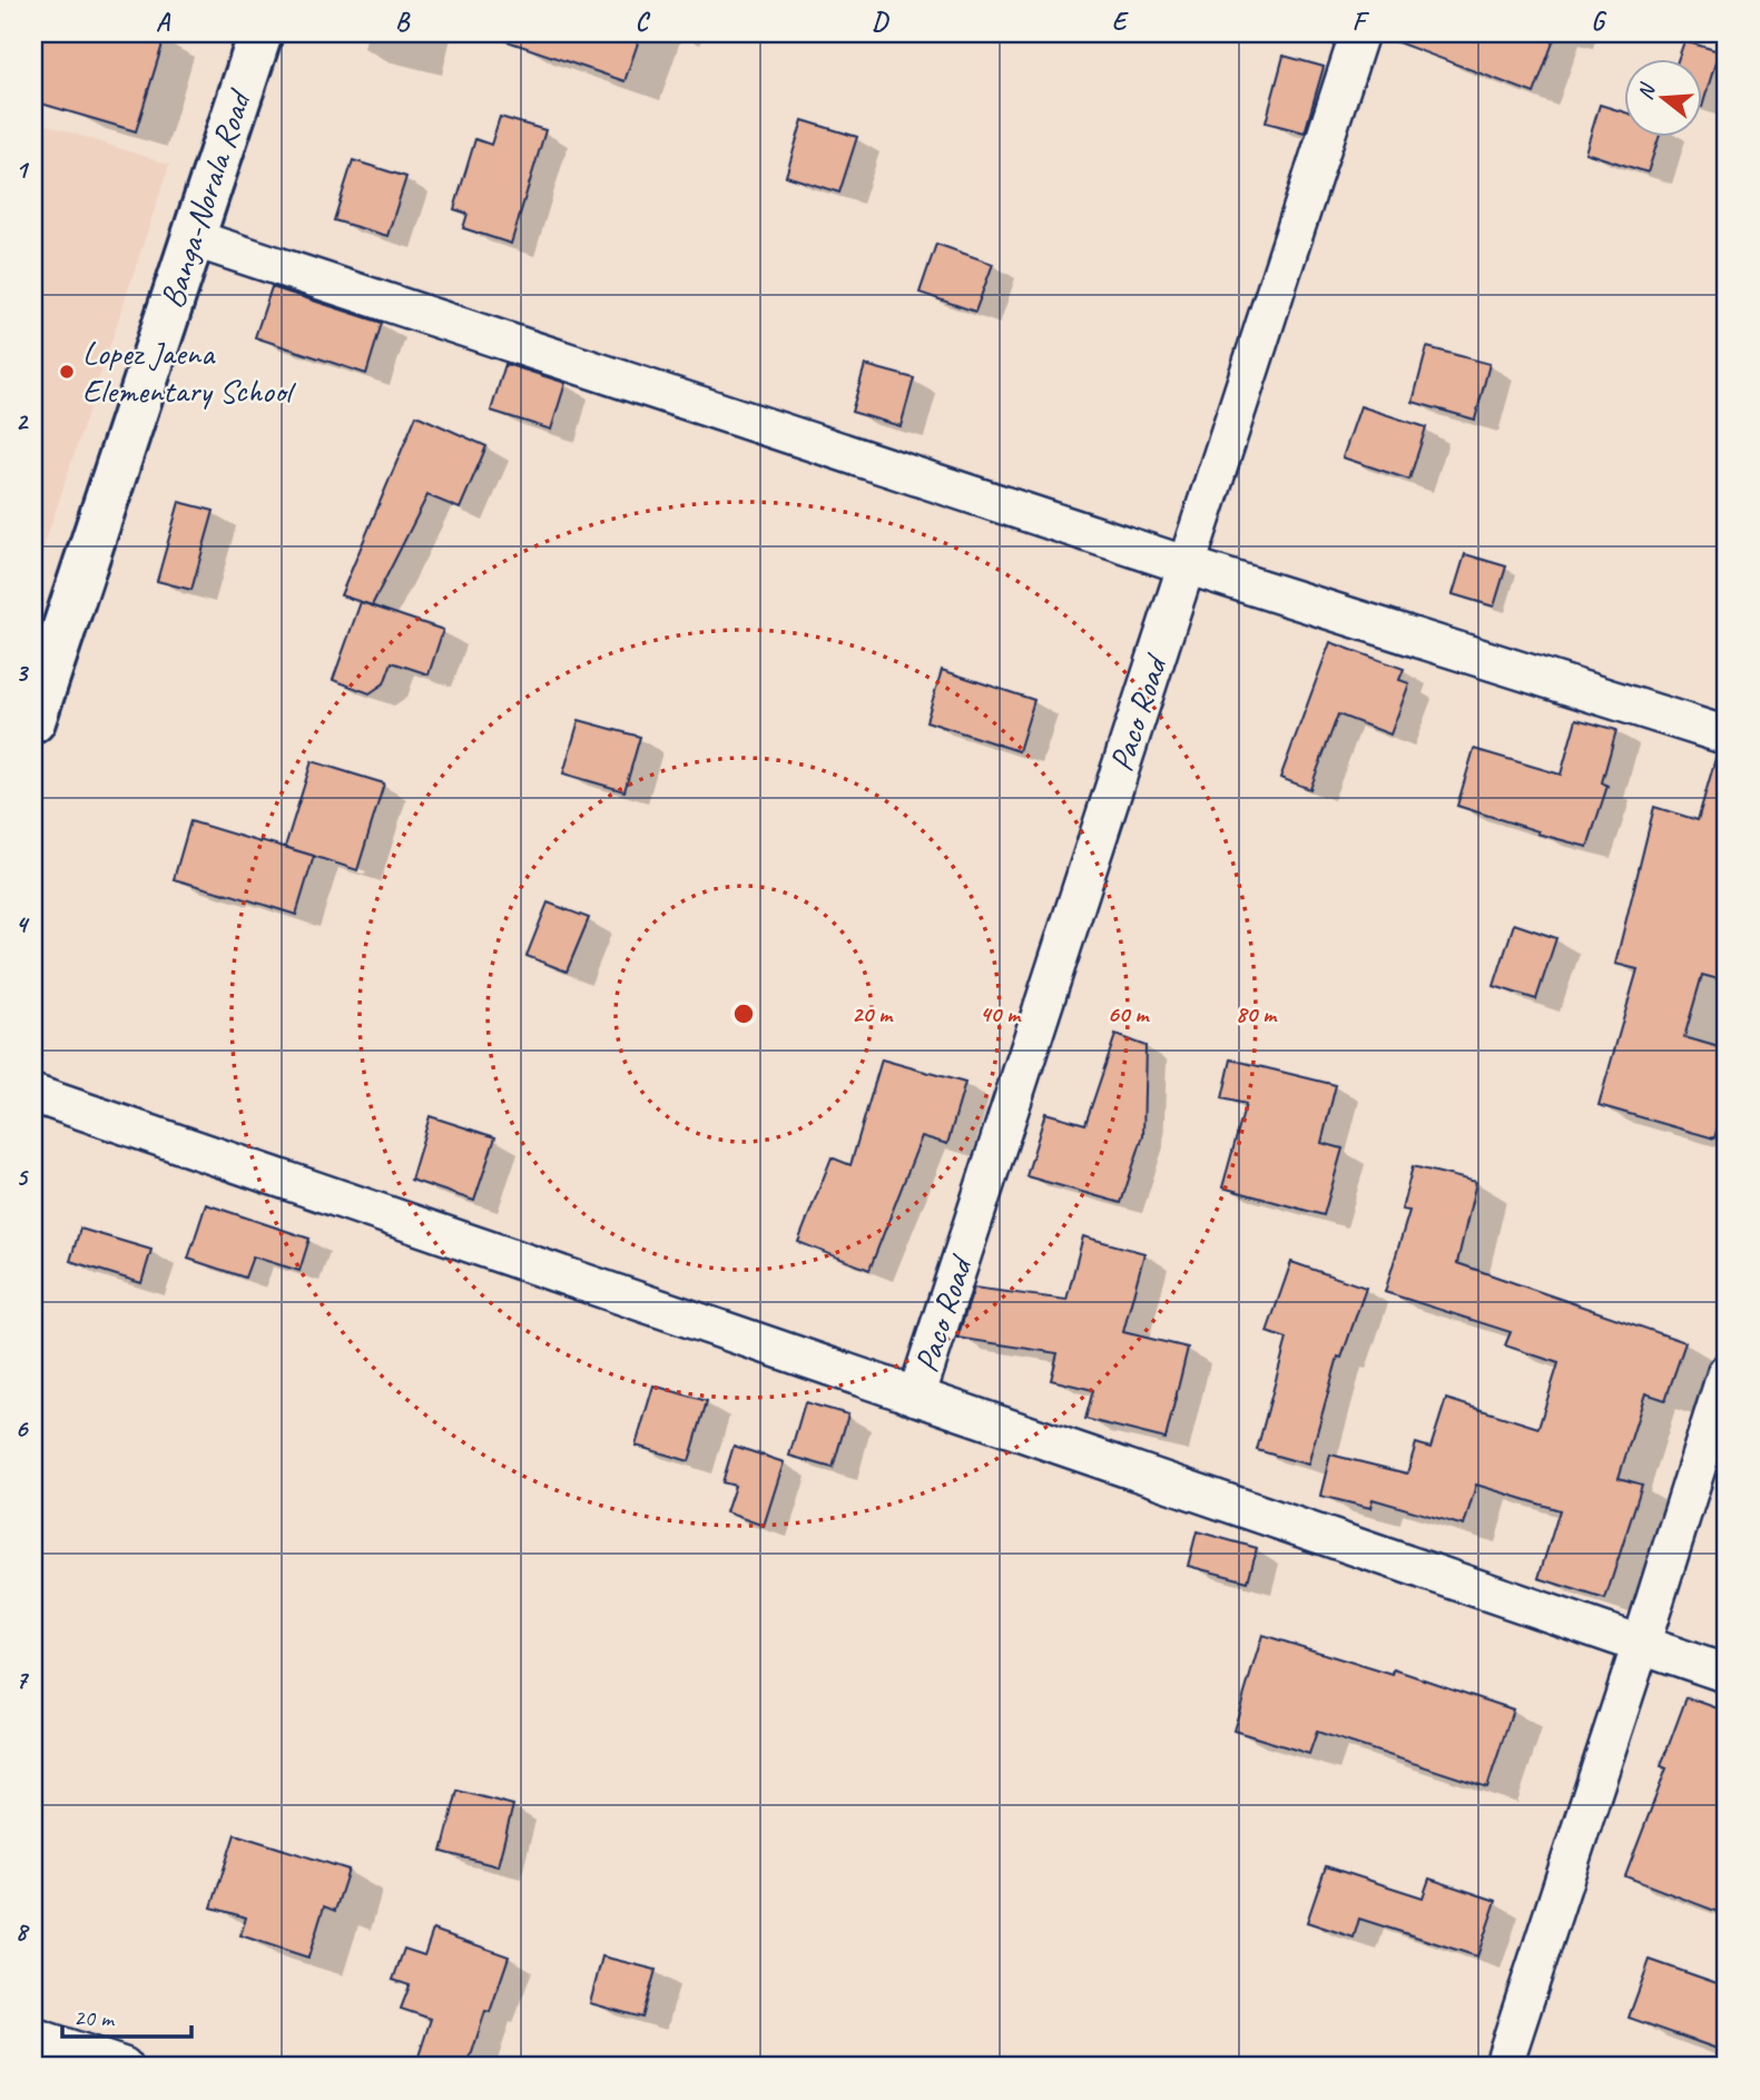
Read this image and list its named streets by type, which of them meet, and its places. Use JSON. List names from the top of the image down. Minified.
{"streets":{"main road":["Banga-Norala Road"],"street":["Paco Road"]},"places":["Lopez Jaena Elementary School"],"scale_bar":"20 m","north":"left","grid":{"columns":["A","B","C","D","E","F","G"],"rows":["1","2","3","4","5","6","7","8"]},"rings":["20 m","40 m","60 m","80 m"]}
